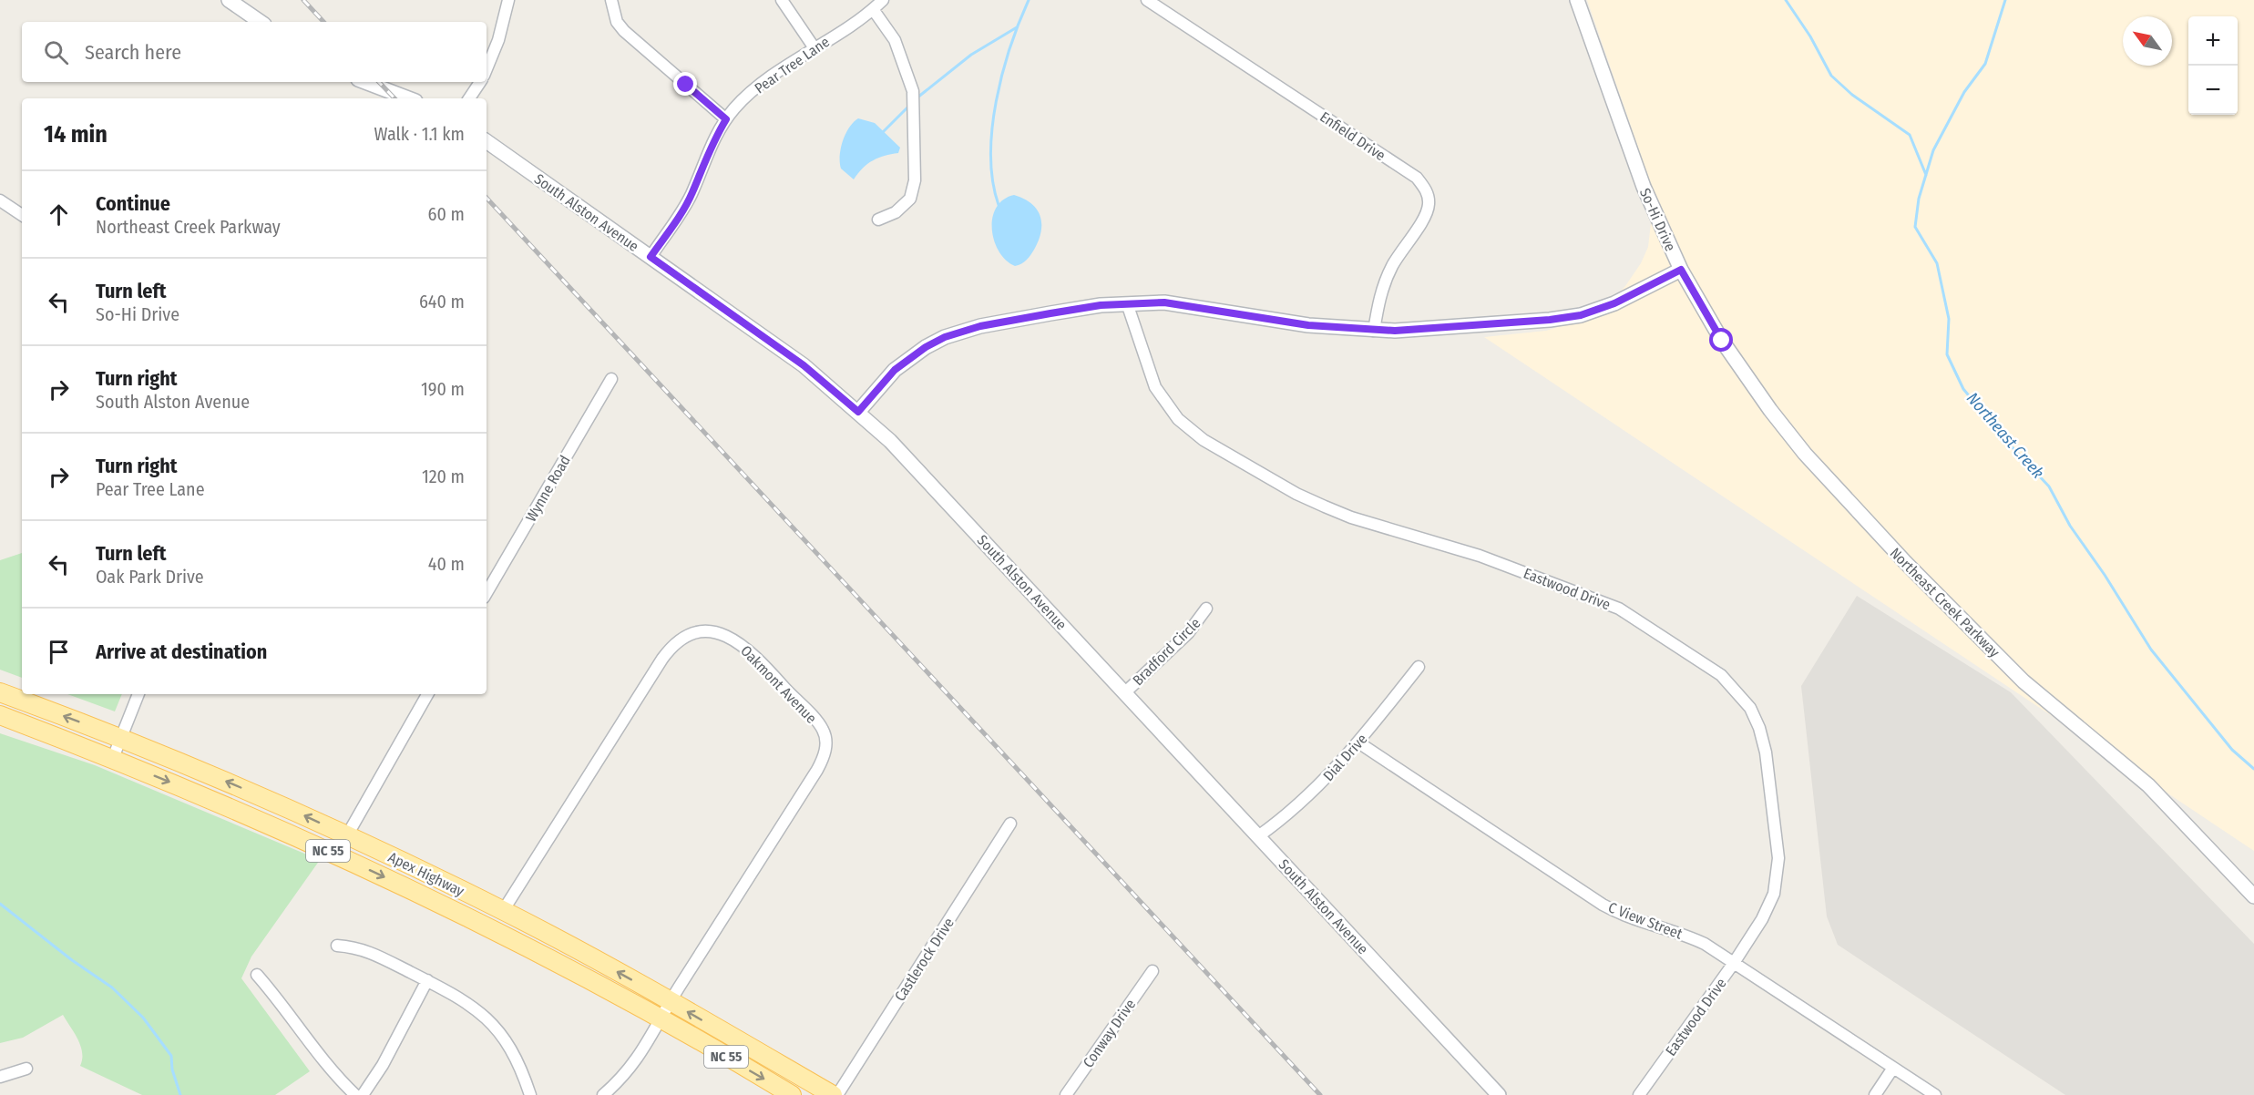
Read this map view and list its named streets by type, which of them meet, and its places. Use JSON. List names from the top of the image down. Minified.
{"streets":{"main road":["NC 55","Apex Highway"],"street":["Pear Tree Lane","Enfield Drive","South Alston Avenue","So-Hi Drive","Wynne Road","Eastwood Drive","Northeast Creek Parkway","Bradford Circle","Oakmont Avenue","Dial Drive","C View Street","Castlerock Drive","Conway Drive"]},"crossings":[["Pear Tree Lane","South Alston Avenue"],["Enfield Drive","So-Hi Drive"],["South Alston Avenue","So-Hi Drive"],["South Alston Avenue","Bradford Circle"],["South Alston Avenue","Dial Drive"],["So-Hi Drive","Eastwood Drive"],["So-Hi Drive","Northeast Creek Parkway"],["Eastwood Drive","C View Street"],["Oakmont Avenue","Apex Highway"],["Dial Drive","C View Street"]],"water":["Northeast Creek"],"north":"top left","page":{"map_buttons":["+","−"],"search":"Search here","heading":["14 min","Walk · 1.1 km"],"list":[["Continue","Northeast Creek Parkway","60 m"],["Turn left","So-Hi Drive","640 m"],["Turn right","South Alston Avenue","190 m"],["Turn right","Pear Tree Lane","120 m"],["Turn left","Oak Park Drive","40 m"],"Arrive at destination"]}}
